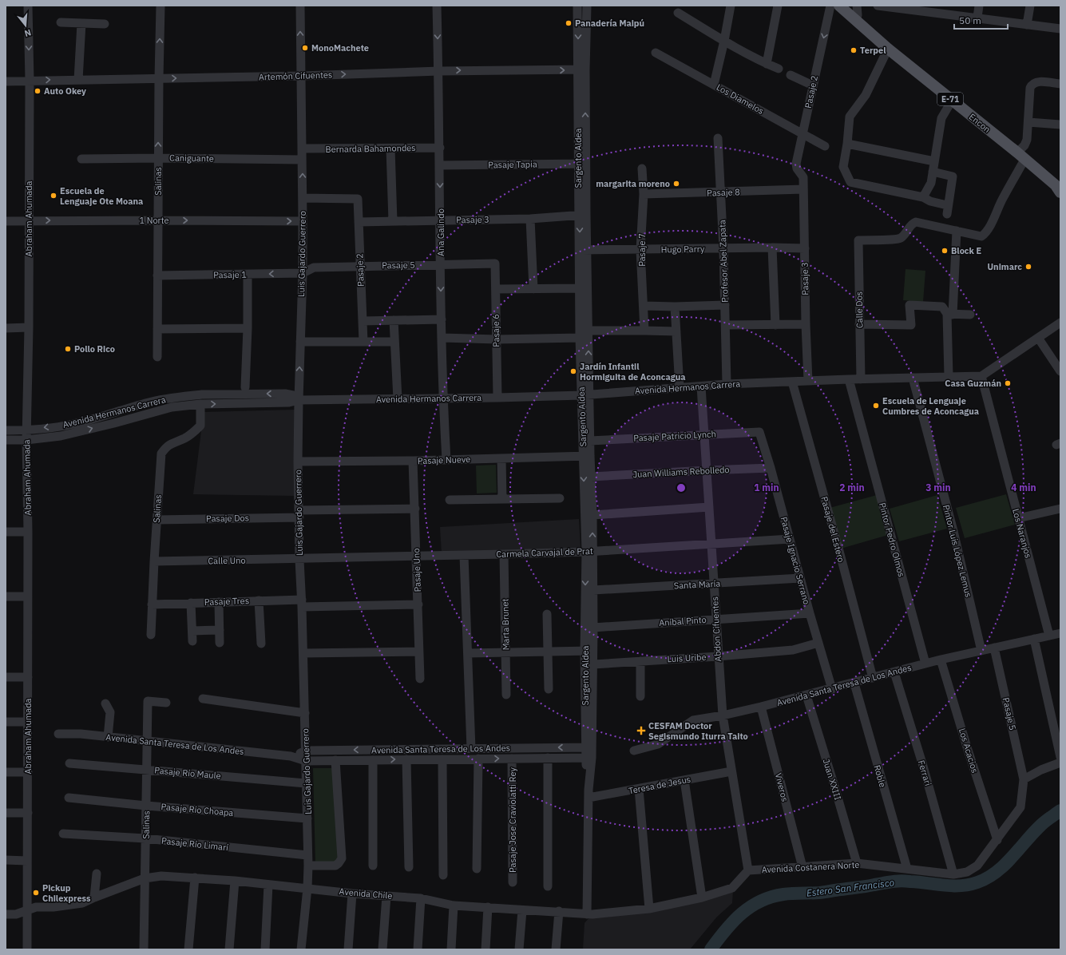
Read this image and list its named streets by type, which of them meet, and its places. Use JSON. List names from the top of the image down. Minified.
{"streets":{"main road":["E-71","Encon"],"street":["Artemón Cifuentes","Pasaje 2","Los Diamelos","Bernarda Bahamondes","Caniguante","Sargento Aldea","Pasaje Tapia","Salinas","Pasaje 8","Abraham Ahumada","Pasaje 3","1 Norte","Ana Galindo","Hugo Parry","Pasaje 7","Luis Gajardo Guerrero","Profesor Abel Zapata","Pasaje 5","Pasaje 1","Calle Dos","Pasaje 6","Avenida Hermanos Carrera","Pasaje Patricio Lynch","Pasaje Nueve","Juan Williams Rebolledo","Pasaje Dos","Pasaje del Estero","Los Naranjos","Pintor Pedro Olmos","Pintor Luis López Lemus","Carmela Carvajal de Prat","Calle Uno","Pasaje Ignacio Serrano","Pasaje Uno","Santa María","Pasaje Tres","Aníbal Pinto","Marta Brunet","Abdon Cifuentes","Luis Uribe","Avenida Santa Teresa de Los Andes","Los Acacios","Pasaje Río Maule","Ferrari","Roble","Juan XXIII","Teresa de Jesus","Viveros","Pasaje Río Choapa","Pasaje Jose Craviolatti Rey","Pasaje Río Limarí","Avenida Costanera Norte","Avenida Chile"]},"crossings":[["Artemón Cifuentes","Sargento Aldea"],["Artemón Cifuentes","Salinas"],["Artemón Cifuentes","Abraham Ahumada"],["Artemón Cifuentes","Ana Galindo"],["Artemón Cifuentes","Luis Gajardo Guerrero"],["Pasaje 2","Los Diamelos"],["Pasaje 2","Pasaje 3"],["Pasaje 2","Luis Gajardo Guerrero"],["Pasaje 2","Pasaje 5"],["Bernarda Bahamondes","Ana Galindo"],["Bernarda Bahamondes","Luis Gajardo Guerrero"],["Caniguante","Salinas"],["Caniguante","Luis Gajardo Guerrero"],["Sargento Aldea","Pasaje Tapia"],["Sargento Aldea","Pasaje 3"],["Sargento Aldea","Hugo Parry"],["Sargento Aldea","Avenida Hermanos Carrera"],["Sargento Aldea","Pasaje Patricio Lynch"],["Sargento Aldea","Pasaje Nueve"],["Sargento Aldea","Juan Williams Rebolledo"],["Sargento Aldea","Carmela Carvajal de Prat"],["Sargento Aldea","Santa María"],["Sargento Aldea","Aníbal Pinto"],["Sargento Aldea","Luis Uribe"],["Sargento Aldea","Avenida Santa Teresa de Los Andes"],["Sargento Aldea","Teresa de Jesus"],["Sargento Aldea","Avenida Costanera Norte"],["Sargento Aldea","Avenida Chile"],["Pasaje Tapia","Ana Galindo"],["Salinas","1 Norte"],["Salinas","Pasaje 1"],["Salinas","Avenida Hermanos Carrera"],["Salinas","Pasaje Dos"],["Salinas","Calle Uno"],["Salinas","Pasaje Tres"],["Salinas","Avenida Santa Teresa de Los Andes"],["Salinas","Pasaje Río Maule"],["Salinas","Pasaje Río Choapa"],["Salinas","Pasaje Río Limarí"],["Salinas","Avenida Chile"],["Pasaje 8","Pasaje 3"],["Pasaje 8","Pasaje 7"],["Pasaje 8","Profesor Abel Zapata"],["Abraham Ahumada","1 Norte"],["Abraham Ahumada","Avenida Hermanos Carrera"],["Pasaje 3","Ana Galindo"],["Pasaje 3","Hugo Parry"],["Pasaje 3","Avenida Hermanos Carrera"],["1 Norte","Luis Gajardo Guerrero"],["Ana Galindo","Pasaje 5"],["Ana Galindo","Avenida Hermanos Carrera"],["Ana Galindo","Pasaje Nueve"],["Hugo Parry","Pasaje 7"],["Hugo Parry","Profesor Abel Zapata"],["Luis Gajardo Guerrero","Pasaje 5"],["Luis Gajardo Guerrero","Pasaje 1"],["Luis Gajardo Guerrero","Avenida Hermanos Carrera"],["Luis Gajardo Guerrero","Pasaje Nueve"],["Luis Gajardo Guerrero","Pasaje Dos"],["Luis Gajardo Guerrero","Carmela Carvajal de Prat"],["Luis Gajardo Guerrero","Calle Uno"],["Luis Gajardo Guerrero","Pasaje Tres"],["Luis Gajardo Guerrero","Avenida Santa Teresa de Los Andes"],["Luis Gajardo Guerrero","Pasaje Río Maule"],["Luis Gajardo Guerrero","Pasaje Río Choapa"],["Luis Gajardo Guerrero","Pasaje Río Limarí"],["Luis Gajardo Guerrero","Avenida Chile"],["Profesor Abel Zapata","Avenida Hermanos Carrera"],["Pasaje 5","Pasaje 1"],["Pasaje 5","Pasaje 6"],["Pasaje 5","Avenida Santa Teresa de Los Andes"],["Pasaje 5","Avenida Costanera Norte"],["Calle Dos","Avenida Hermanos Carrera"],["Pasaje 6","Avenida Hermanos Carrera"],["Avenida Hermanos Carrera","Pasaje del Estero"],["Avenida Hermanos Carrera","Los Naranjos"],["Avenida Hermanos Carrera","Pintor Pedro Olmos"],["Avenida Hermanos Carrera","Pintor Luis López Lemus"],["Avenida Hermanos Carrera","Abdon Cifuentes"],["Pasaje Patricio Lynch","Pasaje Ignacio Serrano"],["Pasaje Patricio Lynch","Abdon Cifuentes"],["Pasaje Nueve","Pasaje Uno"],["Juan Williams Rebolledo","Pasaje Ignacio Serrano"],["Juan Williams Rebolledo","Abdon Cifuentes"],["Pasaje Dos","Pasaje Uno"],["Pasaje del Estero","Avenida Santa Teresa de Los Andes"],["Los Naranjos","Avenida Santa Teresa de Los Andes"],["Pintor Pedro Olmos","Avenida Santa Teresa de Los Andes"],["Pintor Luis López Lemus","Avenida Santa Teresa de Los Andes"],["Carmela Carvajal de Prat","Calle Uno"],["Carmela Carvajal de Prat","Pasaje Ignacio Serrano"],["Carmela Carvajal de Prat","Pasaje Uno"],["Carmela Carvajal de Prat","Marta Brunet"],["Carmela Carvajal de Prat","Abdon Cifuentes"],["Pasaje Ignacio Serrano","Santa María"],["Pasaje Ignacio Serrano","Aníbal Pinto"],["Pasaje Ignacio Serrano","Luis Uribe"],["Pasaje Ignacio Serrano","Avenida Santa Teresa de Los Andes"],["Pasaje Uno","Pasaje Tres"],["Santa María","Abdon Cifuentes"],["Aníbal Pinto","Abdon Cifuentes"],["Abdon Cifuentes","Luis Uribe"],["Abdon Cifuentes","Avenida Santa Teresa de Los Andes"],["Abdon Cifuentes","Teresa de Jesus"],["Abdon Cifuentes","Avenida Costanera Norte"],["Avenida Santa Teresa de Los Andes","Los Acacios"],["Avenida Santa Teresa de Los Andes","Ferrari"],["Avenida Santa Teresa de Los Andes","Roble"],["Avenida Santa Teresa de Los Andes","Juan XXIII"],["Avenida Santa Teresa de Los Andes","Viveros"],["Avenida Santa Teresa de Los Andes","Pasaje Jose Craviolatti Rey"],["Los Acacios","Avenida Costanera Norte"],["Ferrari","Avenida Costanera Norte"],["Roble","Avenida Costanera Norte"],["Juan XXIII","Avenida Costanera Norte"],["Viveros","Avenida Costanera Norte"],["Avenida Costanera Norte","Avenida Chile"]],"one_way":["Artemón Cifuentes","1 Norte","Pasaje 1"],"water":["Estero San Francisco"],"places":{"other":["Panadería Maipú","MonoMachete","Terpel","Auto Okey","margarita moreno","Escuela de Lenguaje Ote Moana","Block E","Unimarc","Pollo Rico","Jardín Infantil Hormiguita de Aconcagua","Casa Guzmán","Escuela de Lenguaje Cumbres de Aconcagua","Pickup Chilexpress"],"health":["CESFAM Doctor Segismundo Iturra Taito"]},"scale_bar":"50 m","north":"bottom","rings":["1 min","2 min","3 min","4 min"]}
